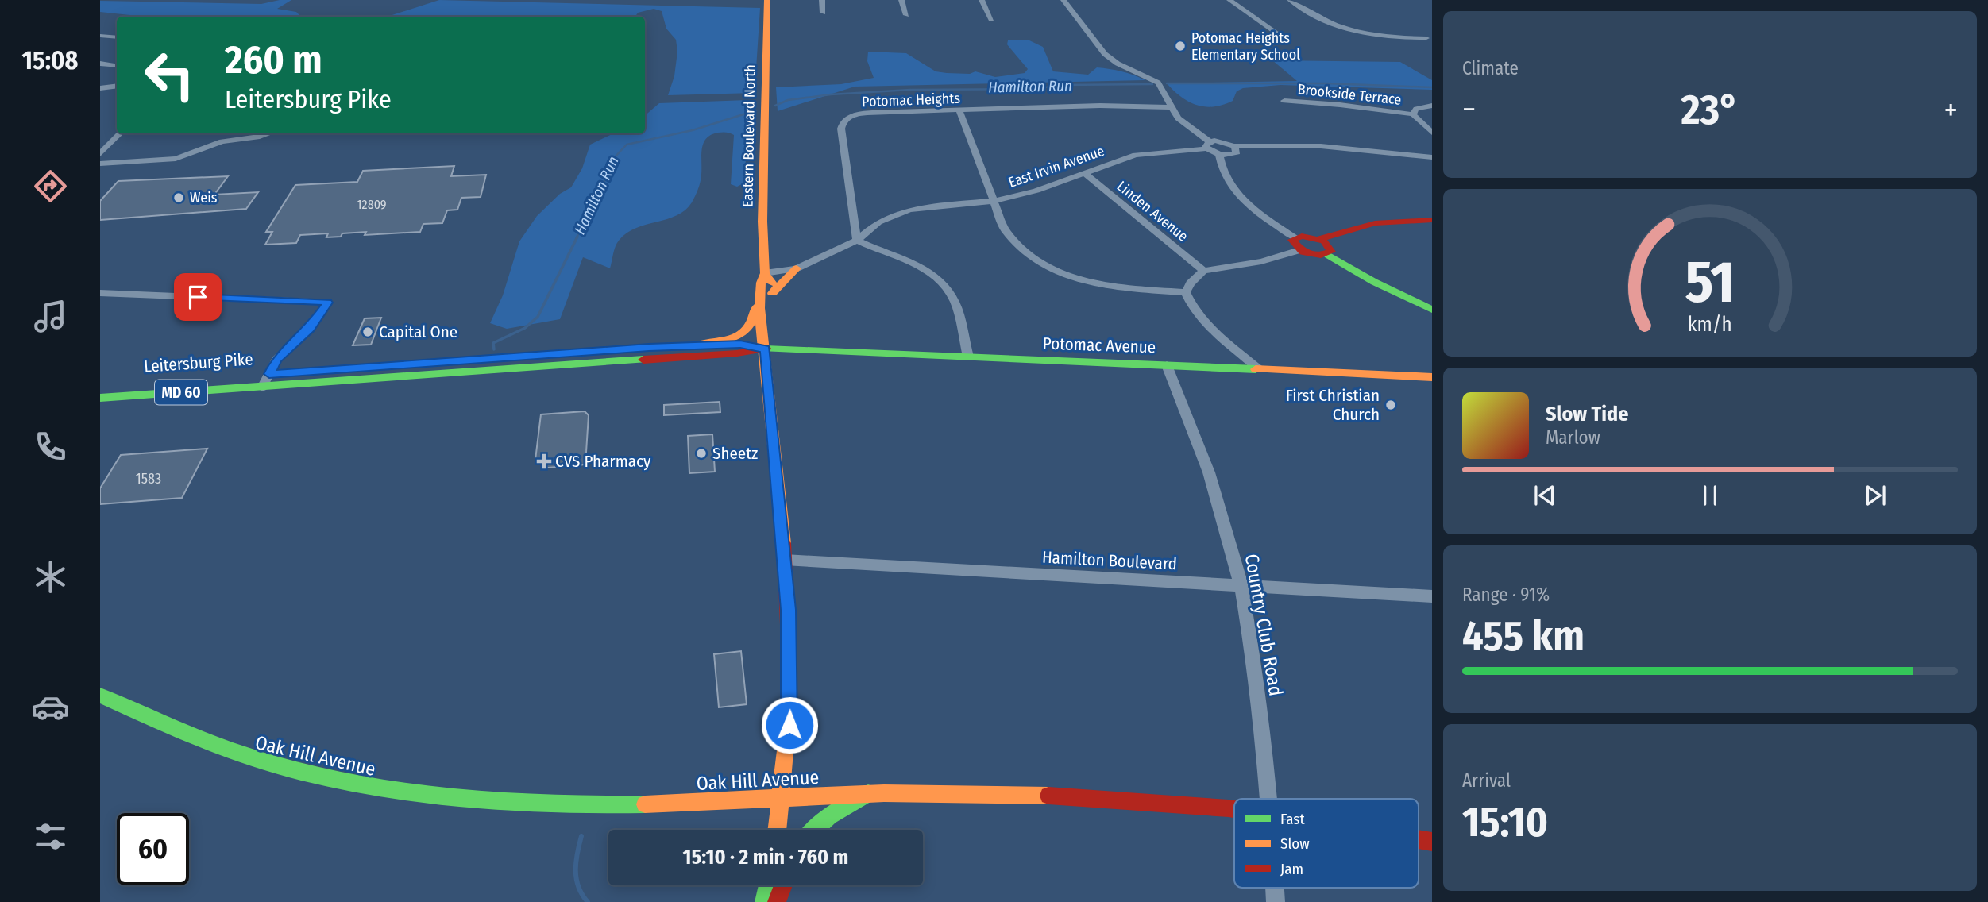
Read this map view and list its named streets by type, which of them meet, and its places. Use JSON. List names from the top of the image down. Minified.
{"streets":{"main road":["Eastern Boulevard North","Potomac Avenue","Leitersburg Pike","MD 60","Oak Hill Avenue"],"street":["Brookside Terrace","Potomac Heights","East Irvin Avenue","Linden Avenue","Hamilton Boulevard","Country Club Road"]},"crossings":[["Potomac Heights","East Irvin Avenue"],["Eastern Boulevard North","East Irvin Avenue"],["Eastern Boulevard North","Potomac Avenue"],["Eastern Boulevard North","Leitersburg Pike"],["Eastern Boulevard North","Hamilton Boulevard"],["Eastern Boulevard North","Oak Hill Avenue"],["East Irvin Avenue","Linden Avenue"],["Potomac Avenue","Leitersburg Pike"],["Potomac Avenue","Country Club Road"],["Hamilton Boulevard","Country Club Road"]],"water":["Hamilton Run"],"places":{"other":["Potomac Heights Elementary School","Weis","Capital One","First Christian Church","Sheetz"],"health":["CVS Pharmacy"]},"house_numbers":["12809","1583"],"legend":["Fast","Slow","Jam"],"page":{"tabs":"15:08","tile":["Climate",["Range · 91%","455 km"],["Arrival","15:10"]],"turn":["260 m","Leitersburg Pike"],"heat":["−","23°","+"],"song":["Slow Tide","Marlow"],"limit":"60","trip":"15:10 · 2 min · 760 m","gauge":["51","km/h"]}}
